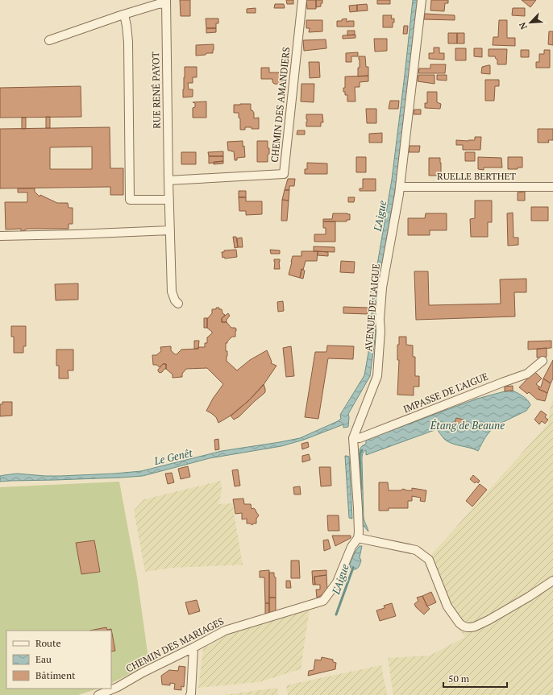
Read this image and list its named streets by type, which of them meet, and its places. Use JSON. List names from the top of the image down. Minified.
{"streets":{"street":["RUE RENÉ PAYOT","CHEMIN DES AMANDIERS","RUELLE BERTHET","AVENUE DE L'AIGUE","IMPASSE DE L'AIGUE","CHEMIN DES MARIAGES"]},"crossings":[["RUE RENÉ PAYOT","CHEMIN DES AMANDIERS"],["RUELLE BERTHET","AVENUE DE L'AIGUE"],["AVENUE DE L'AIGUE","IMPASSE DE L'AIGUE"],["AVENUE DE L'AIGUE","CHEMIN DES MARIAGES"]],"water":["L'Aigue","Étang de Beaune","Le Genêt"],"legend":["Route","Eau","Bâtiment"],"scale_bar":"50 m","north":"bottom left"}
